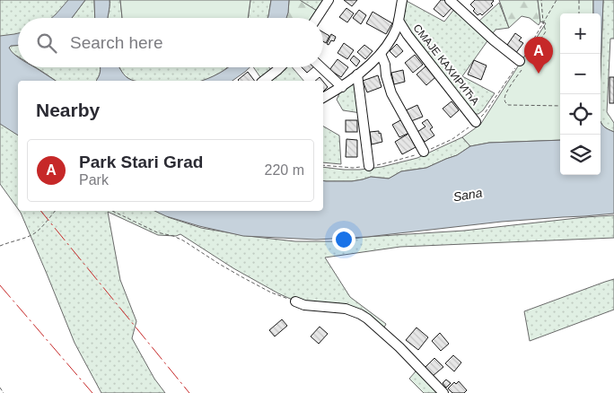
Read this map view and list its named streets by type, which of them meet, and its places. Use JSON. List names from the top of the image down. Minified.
{"streets":{"street":["СМAЈЕ КАХИРИЋА"]},"water":["Sana"],"page":{"map_buttons":["+","−"],"search":"Search here","pins":"A","heading":"Nearby","list":[{"mark":"A","name":"Park Stari Grad","note":"Park","value":"220 m"}]}}
